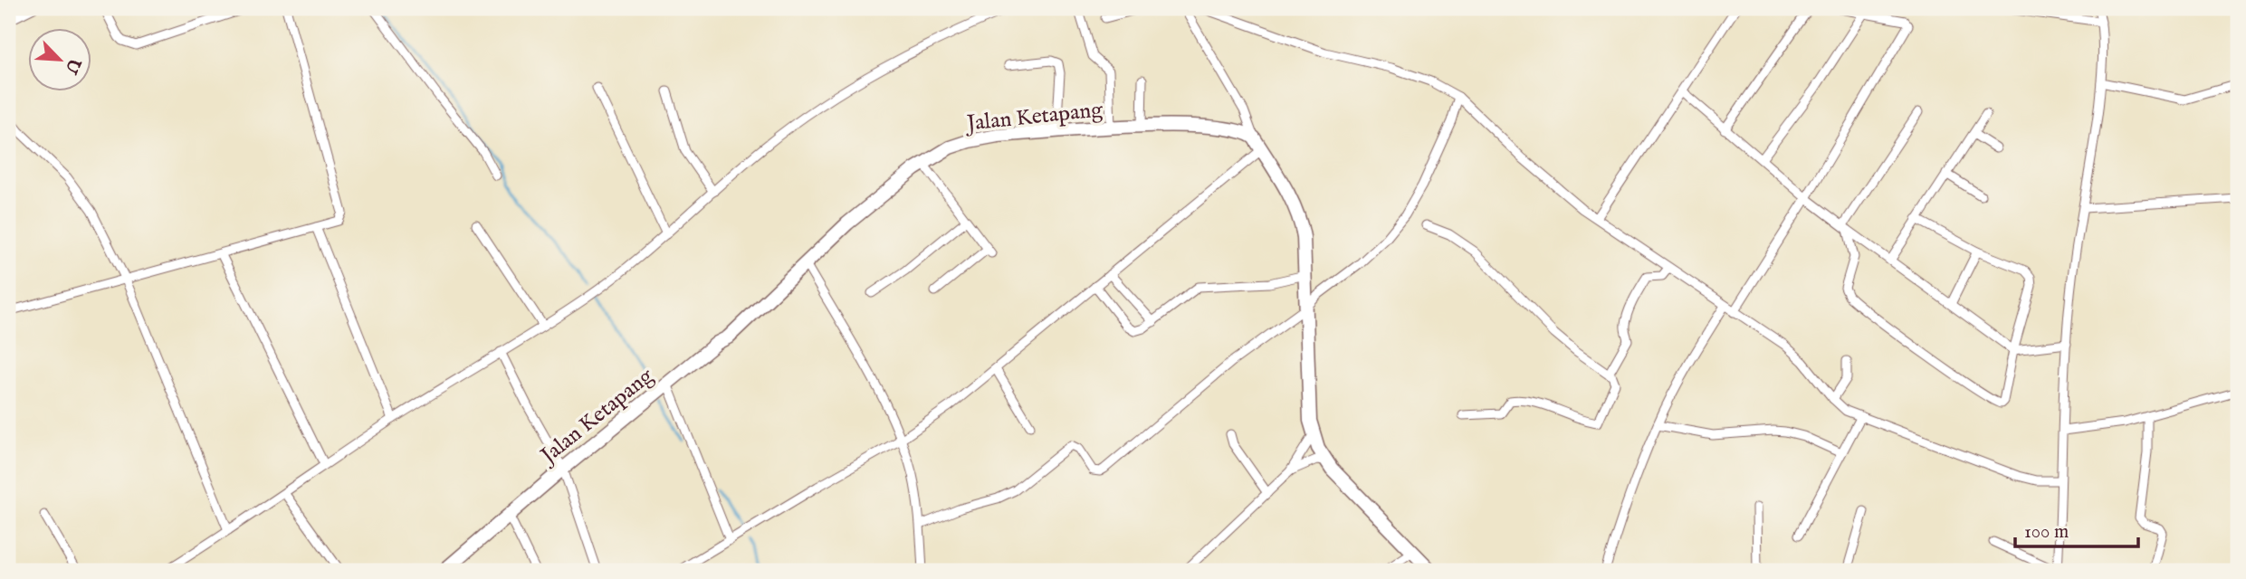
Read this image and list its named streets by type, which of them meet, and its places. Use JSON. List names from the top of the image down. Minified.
{"streets":{"main road":["Jalan Ketapang"]},"scale_bar":"100 m","north":"bottom right"}
